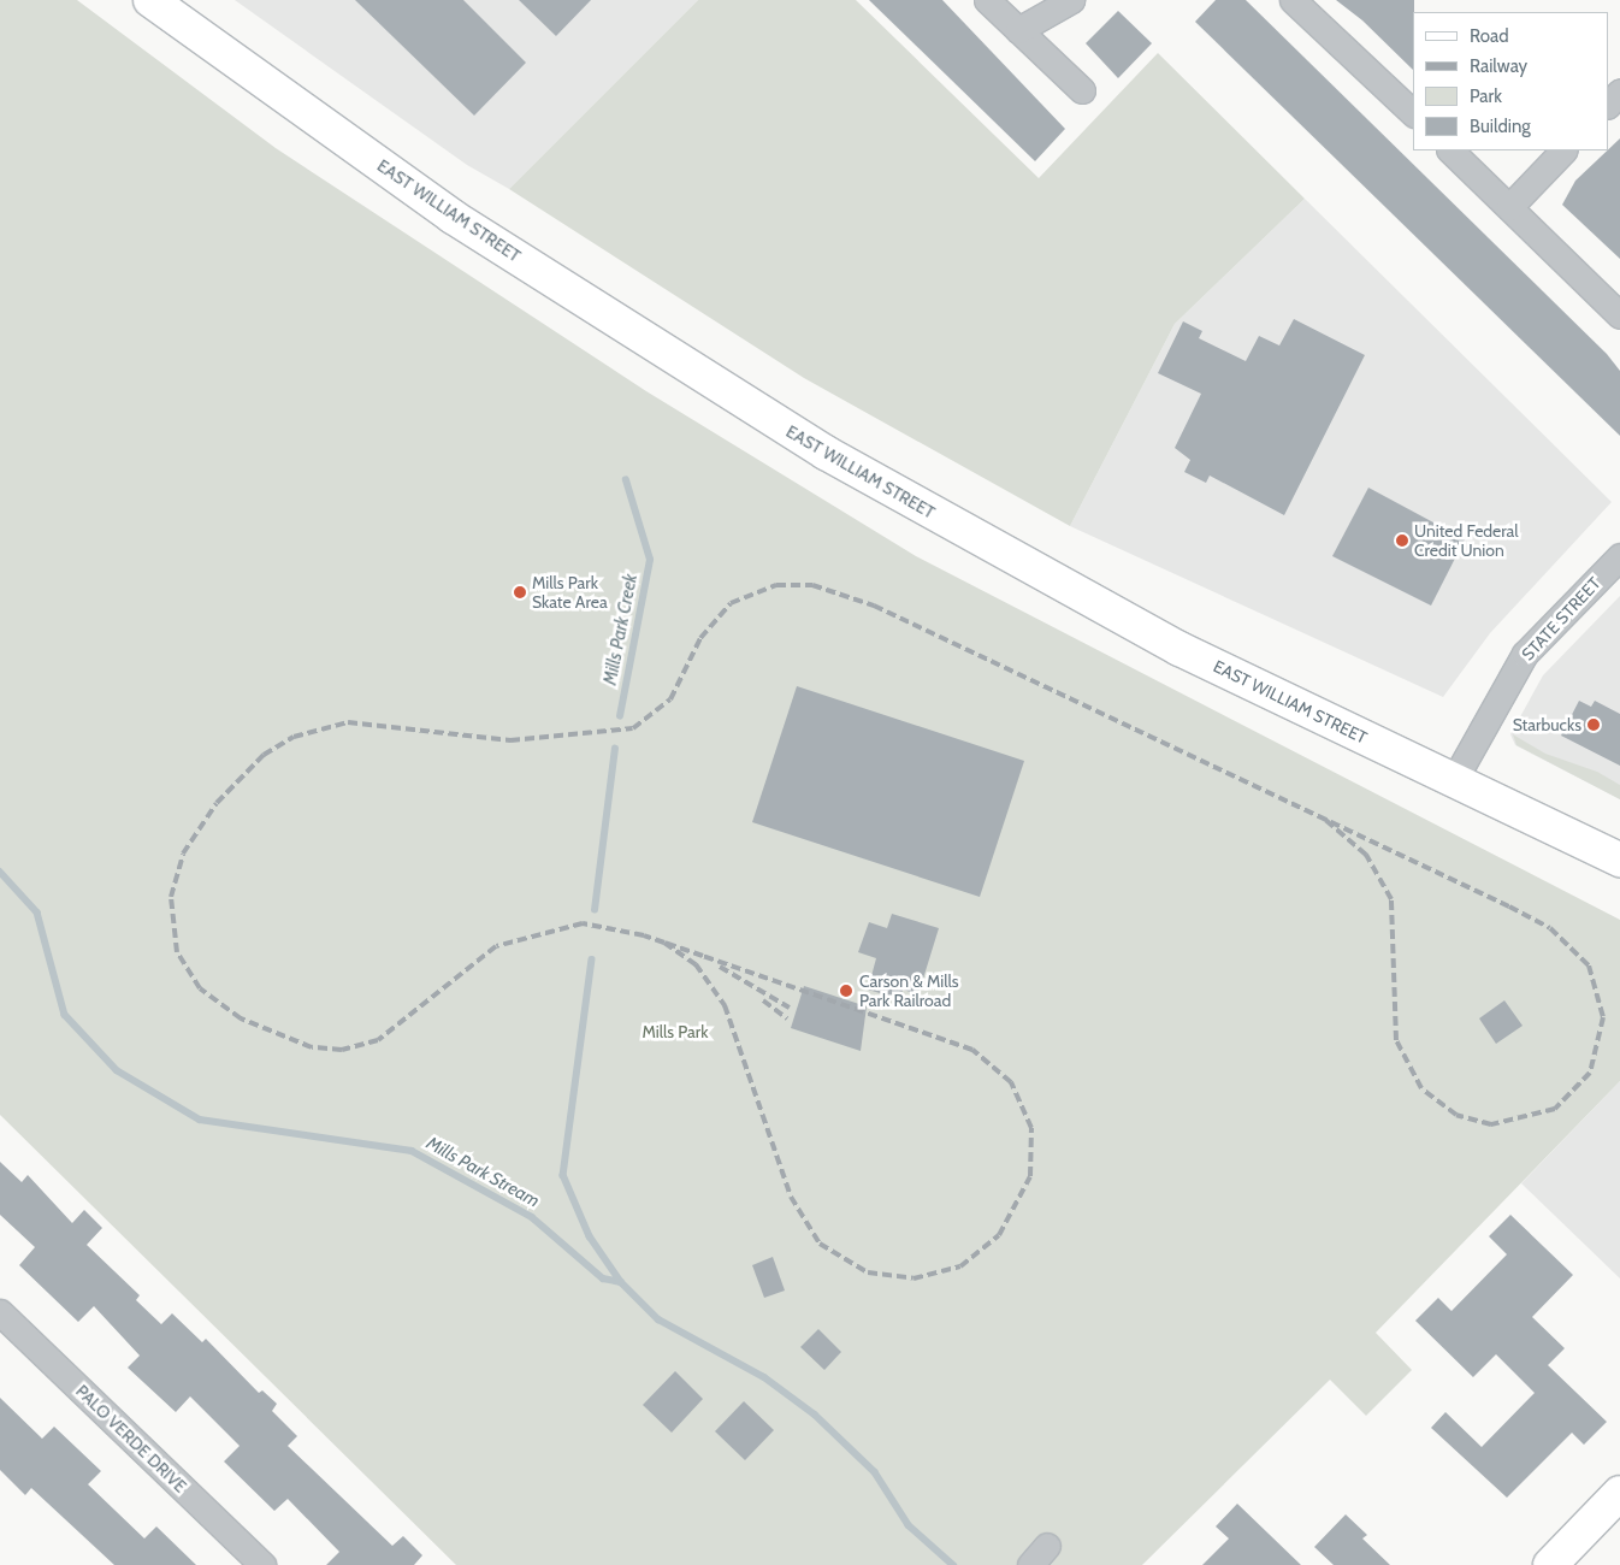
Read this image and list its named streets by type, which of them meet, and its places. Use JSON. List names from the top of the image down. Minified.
{"streets":{"main road":["EAST WILLIAM STREET"],"street":["STATE STREET","PALO VERDE DRIVE"]},"crossings":[["EAST WILLIAM STREET","STATE STREET"]],"water":["Mills Park Creek","Mills Park Stream"],"parks":["Mills Park"],"places":["United Federal Credit Union","Mills Park Skate Area","Starbucks","Carson & Mills Park Railroad"],"legend":["Road","Railway","Park","Building"]}
